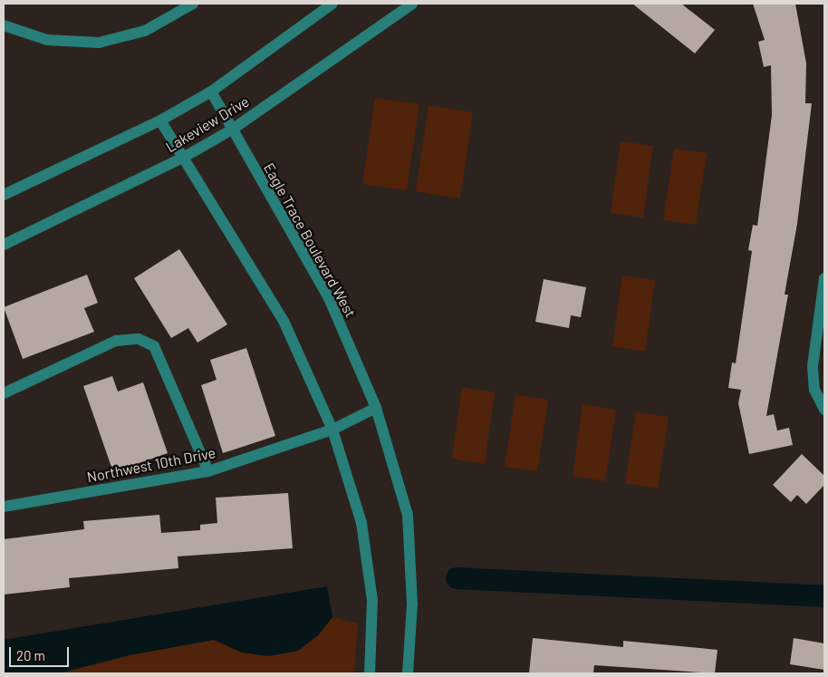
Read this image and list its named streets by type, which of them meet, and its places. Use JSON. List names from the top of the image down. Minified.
{"streets":{"street":["Lakeview Drive","Eagle Trace Boulevard West","Northwest 10th Drive"]},"crossings":[["Lakeview Drive","Eagle Trace Boulevard West"],["Eagle Trace Boulevard West","Northwest 10th Drive"]],"scale_bar":"20 m"}
